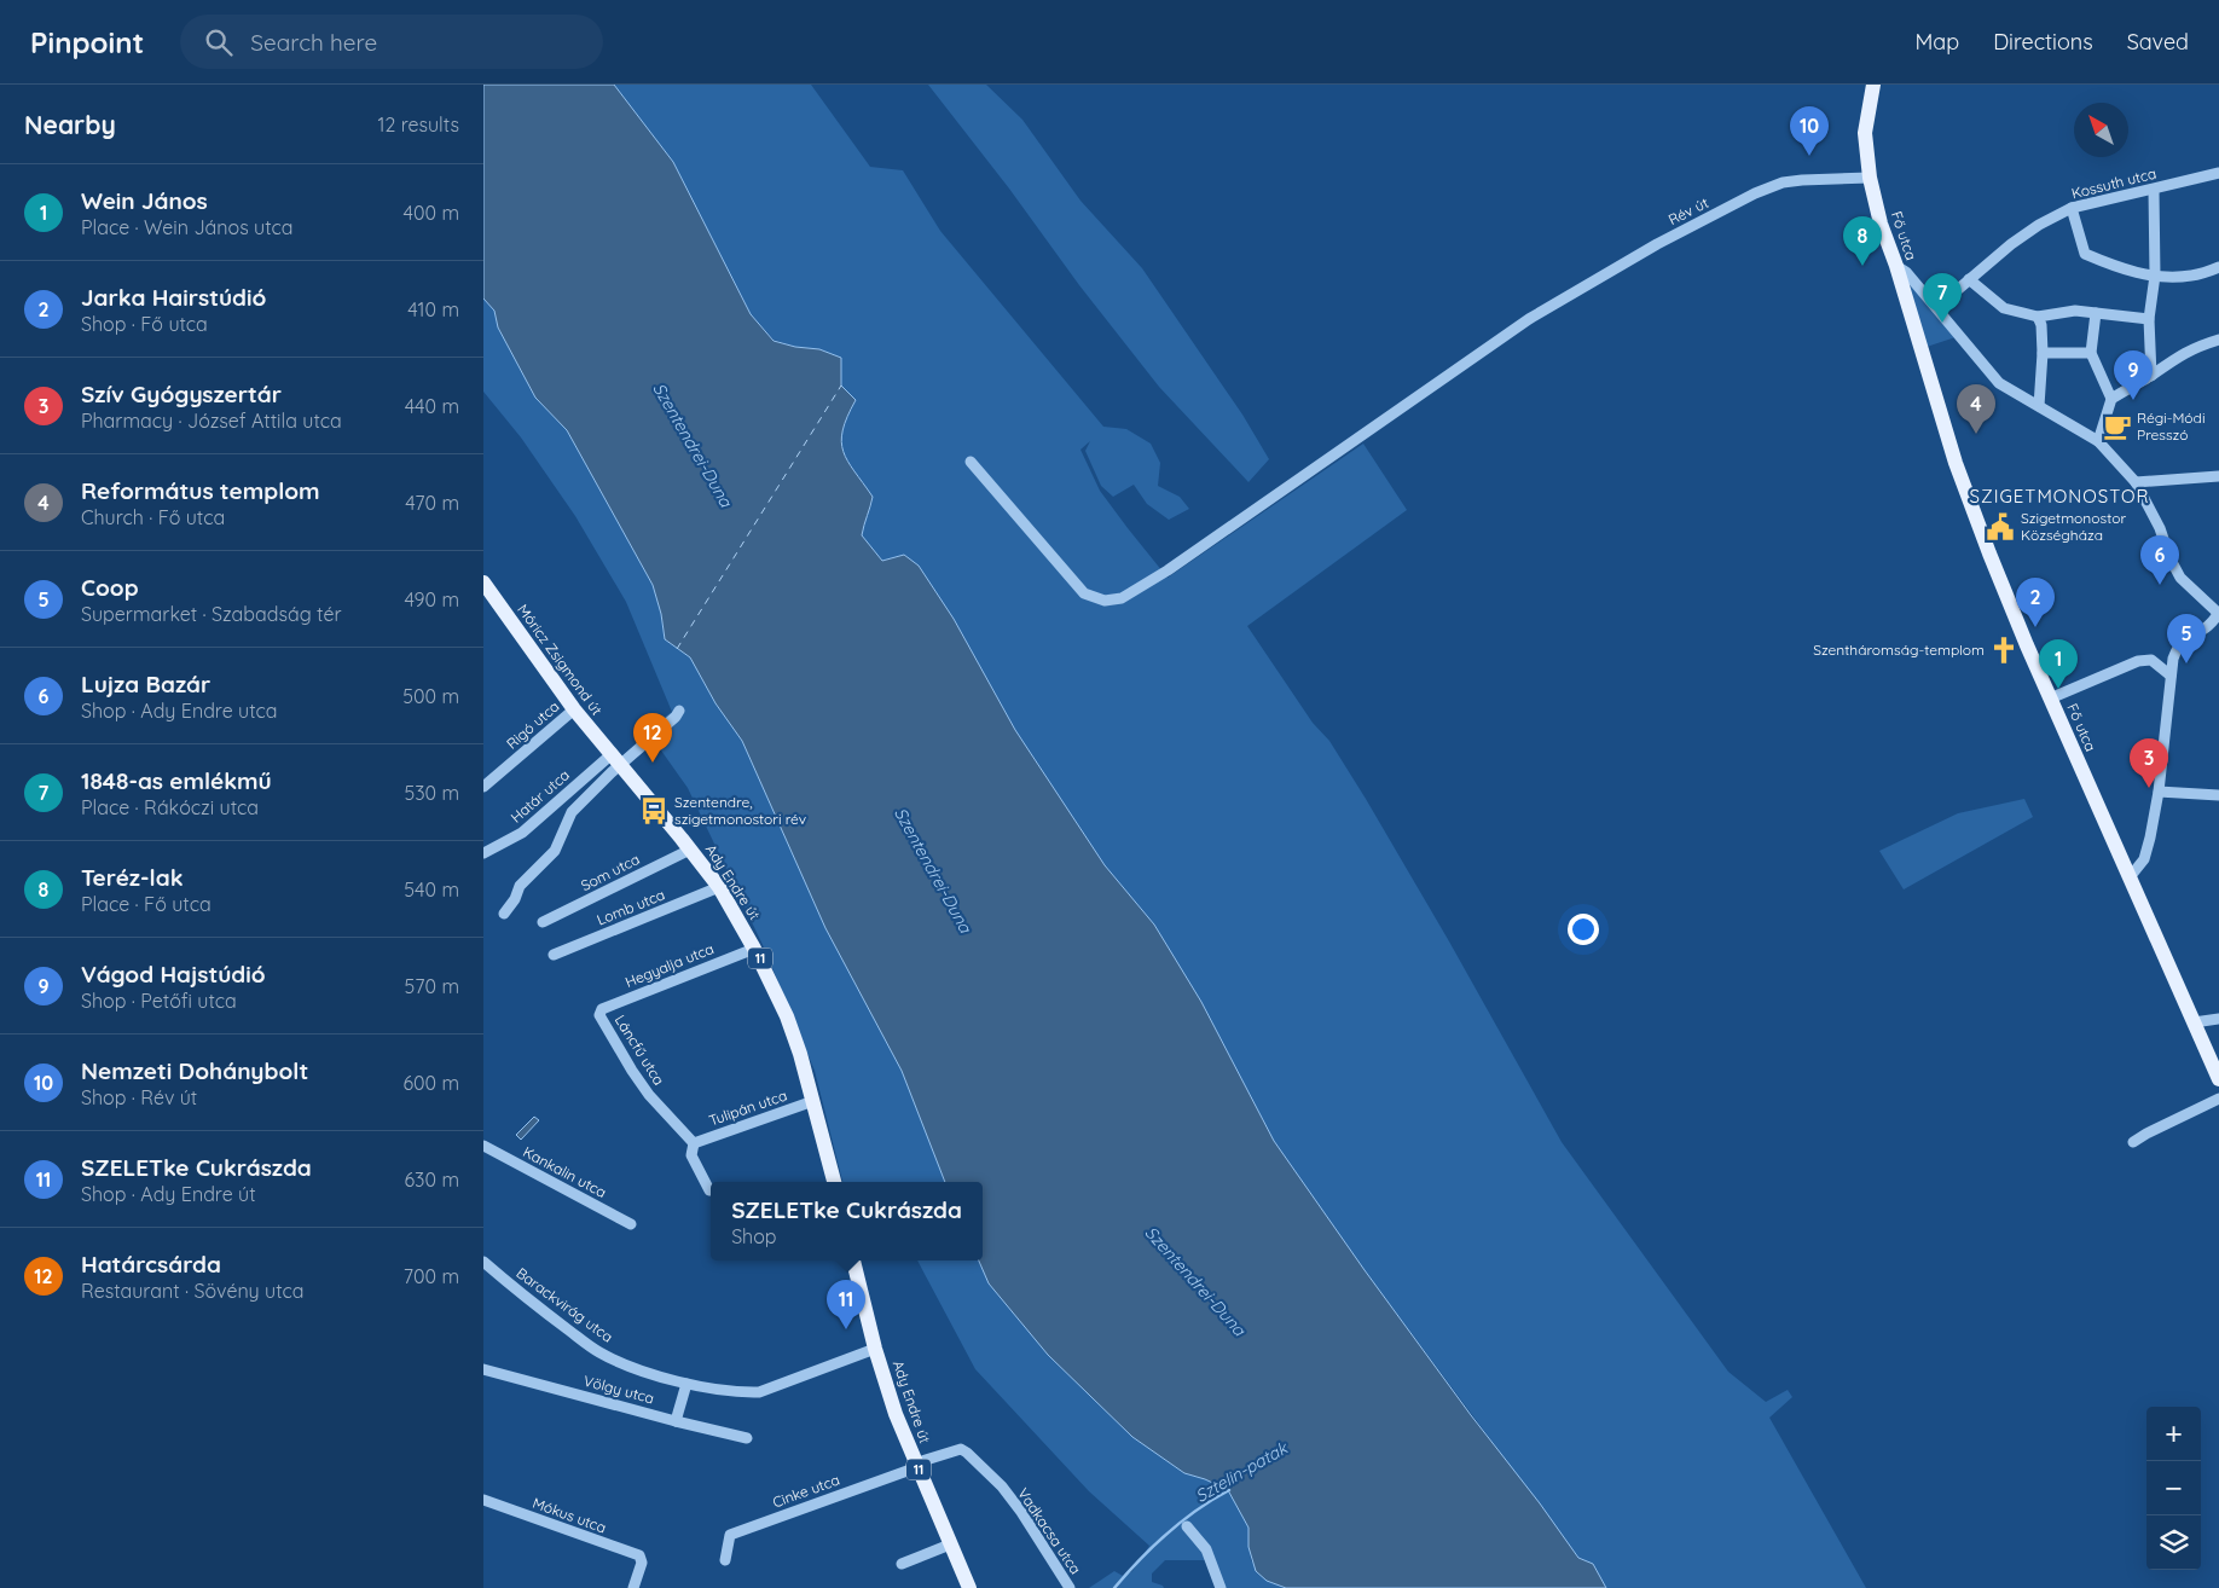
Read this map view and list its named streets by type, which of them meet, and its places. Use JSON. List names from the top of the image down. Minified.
{"streets":{"main road":["Fő utca","Móricz Zsigmond út","Ady Endre út","11"],"street":["Kossuth utca","Rév út","Rigó utca","Határ utca","Som utca","Lomb utca","Hegyalja utca","Láncfű utca","Tulipán utca","Kankalin utca","Barackvirág utca","Völgy utca","Cinke utca","Mókus utca","Vadkacsa utca"]},"crossings":[["Rév út","Fő utca"],["Móricz Zsigmond út","Rigó utca"],["Móricz Zsigmond út","Határ utca"],["Móricz Zsigmond út","Ady Endre út"],["Határ utca","Ady Endre út"],["Som utca","Ady Endre út"],["Ady Endre út","Lomb utca"],["Ady Endre út","Hegyalja utca"],["Ady Endre út","Tulipán utca"],["Ady Endre út","Barackvirág utca"],["Ady Endre út","Cinke utca"],["Ady Endre út","Vadkacsa utca"],["Hegyalja utca","Láncfű utca"],["Láncfű utca","Tulipán utca"],["Cinke utca","Vadkacsa utca"]],"districts":["SZIGETMONOSTOR"],"water":["Szentendrei-Duna","Sztelin-patak"],"places":{"cafe":["Régi-Módi Presszó"],"public building":["Szigetmonostor Községháza"],"church":["Szentháromság-templom"],"bus stop":["Szentendre, szigetmonostori rév"]},"north":"top left","page":{"header":"Pinpoint","search":"Search here","nav":["Map","Directions","Saved"],"heading":["Nearby","12 results"],"pins":["10","8","7","9","4","6","2","5","1","12","3","11"],"list":[{"mark":"1","name":"Wein János","note":"Place · Wein János utca","value":"400 m"},{"mark":"2","name":"Jarka Hairstúdió","note":"Shop · Fő utca","value":"410 m"},{"mark":"3","name":"Szív Gyógyszertár","note":"Pharmacy · József Attila utca","value":"440 m"},{"mark":"4","name":"Református templom","note":"Church · Fő utca","value":"470 m"},{"mark":"5","name":"Coop","note":"Supermarket · Szabadság tér","value":"490 m"},{"mark":"6","name":"Lujza Bazár","note":"Shop · Ady Endre utca","value":"500 m"},{"mark":"7","name":"1848-as emlékmű","note":"Place · Rákóczi utca","value":"530 m"},{"mark":"8","name":"Teréz-lak","note":"Place · Fő utca","value":"540 m"},{"mark":"9","name":"Vágod Hajstúdió","note":"Shop · Petőfi utca","value":"570 m"},{"mark":"10","name":"Nemzeti Dohánybolt","note":"Shop · Rév út","value":"600 m"},{"mark":"11","name":"SZELETke Cukrászda","note":"Shop · Ady Endre út","value":"630 m"},{"mark":"12","name":"Határcsárda","note":"Restaurant · Sövény utca","value":"700 m"}],"popup":["SZELETke Cukrászda","Shop"],"map_buttons":["+","−"]}}
